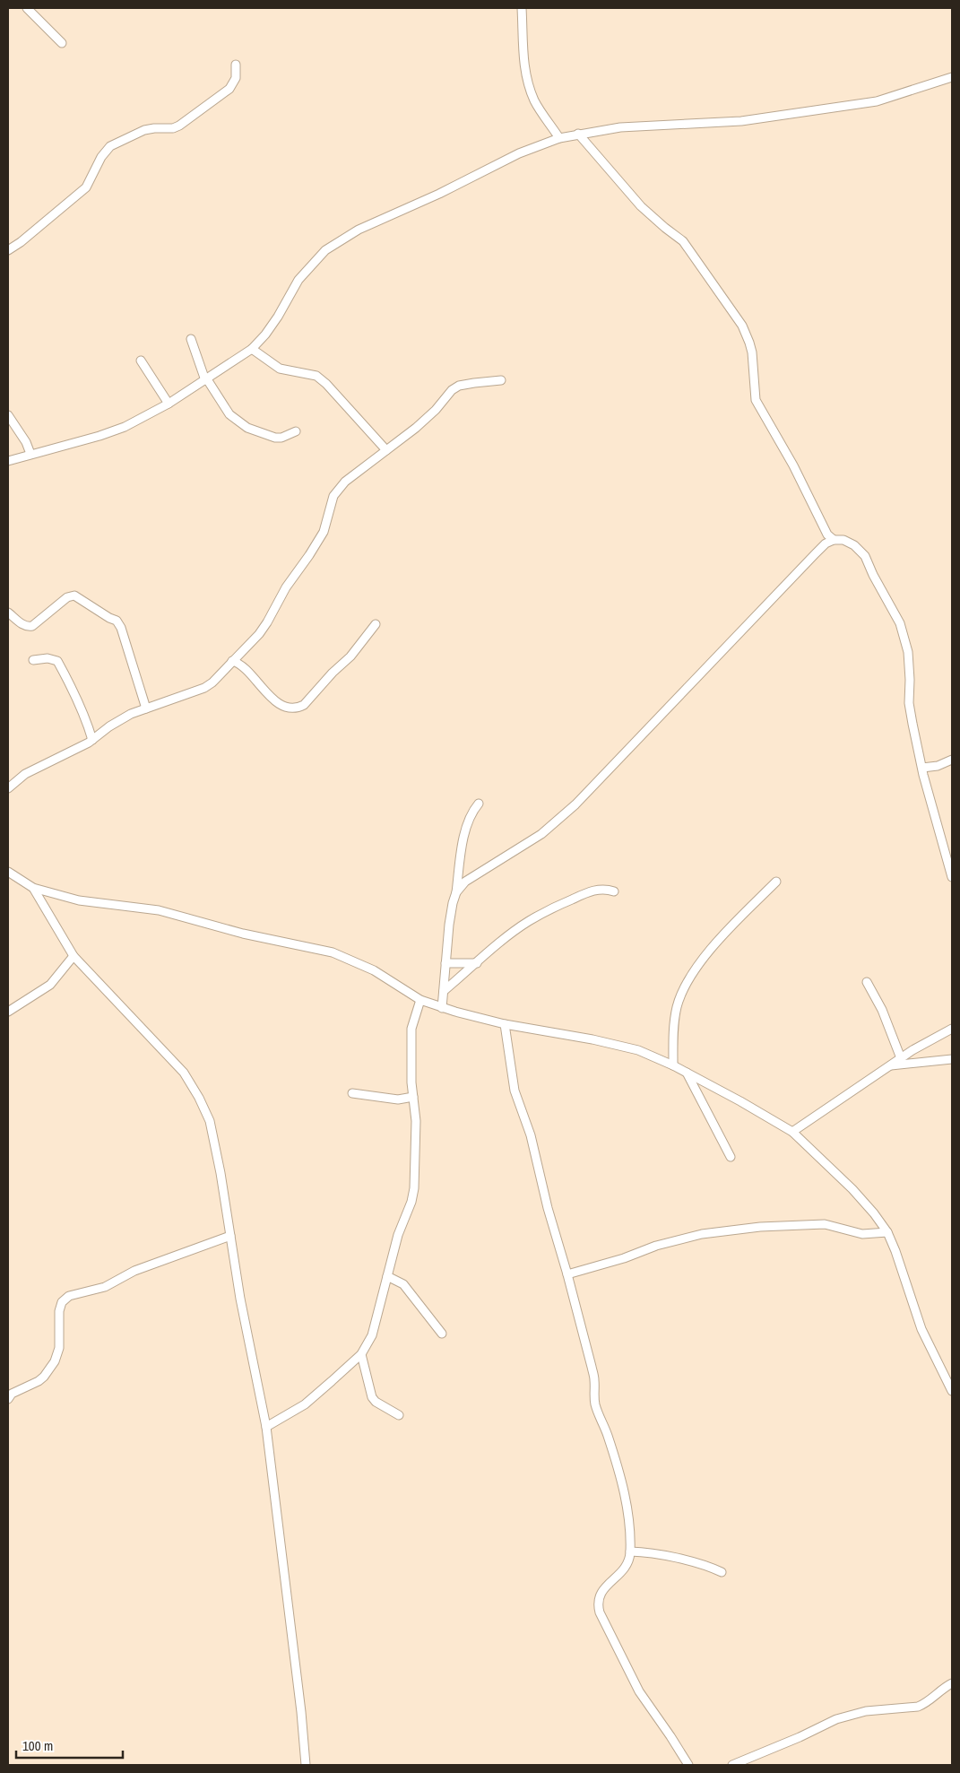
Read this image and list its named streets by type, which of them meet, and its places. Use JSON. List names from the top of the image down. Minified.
{"scale_bar":"100 m"}
